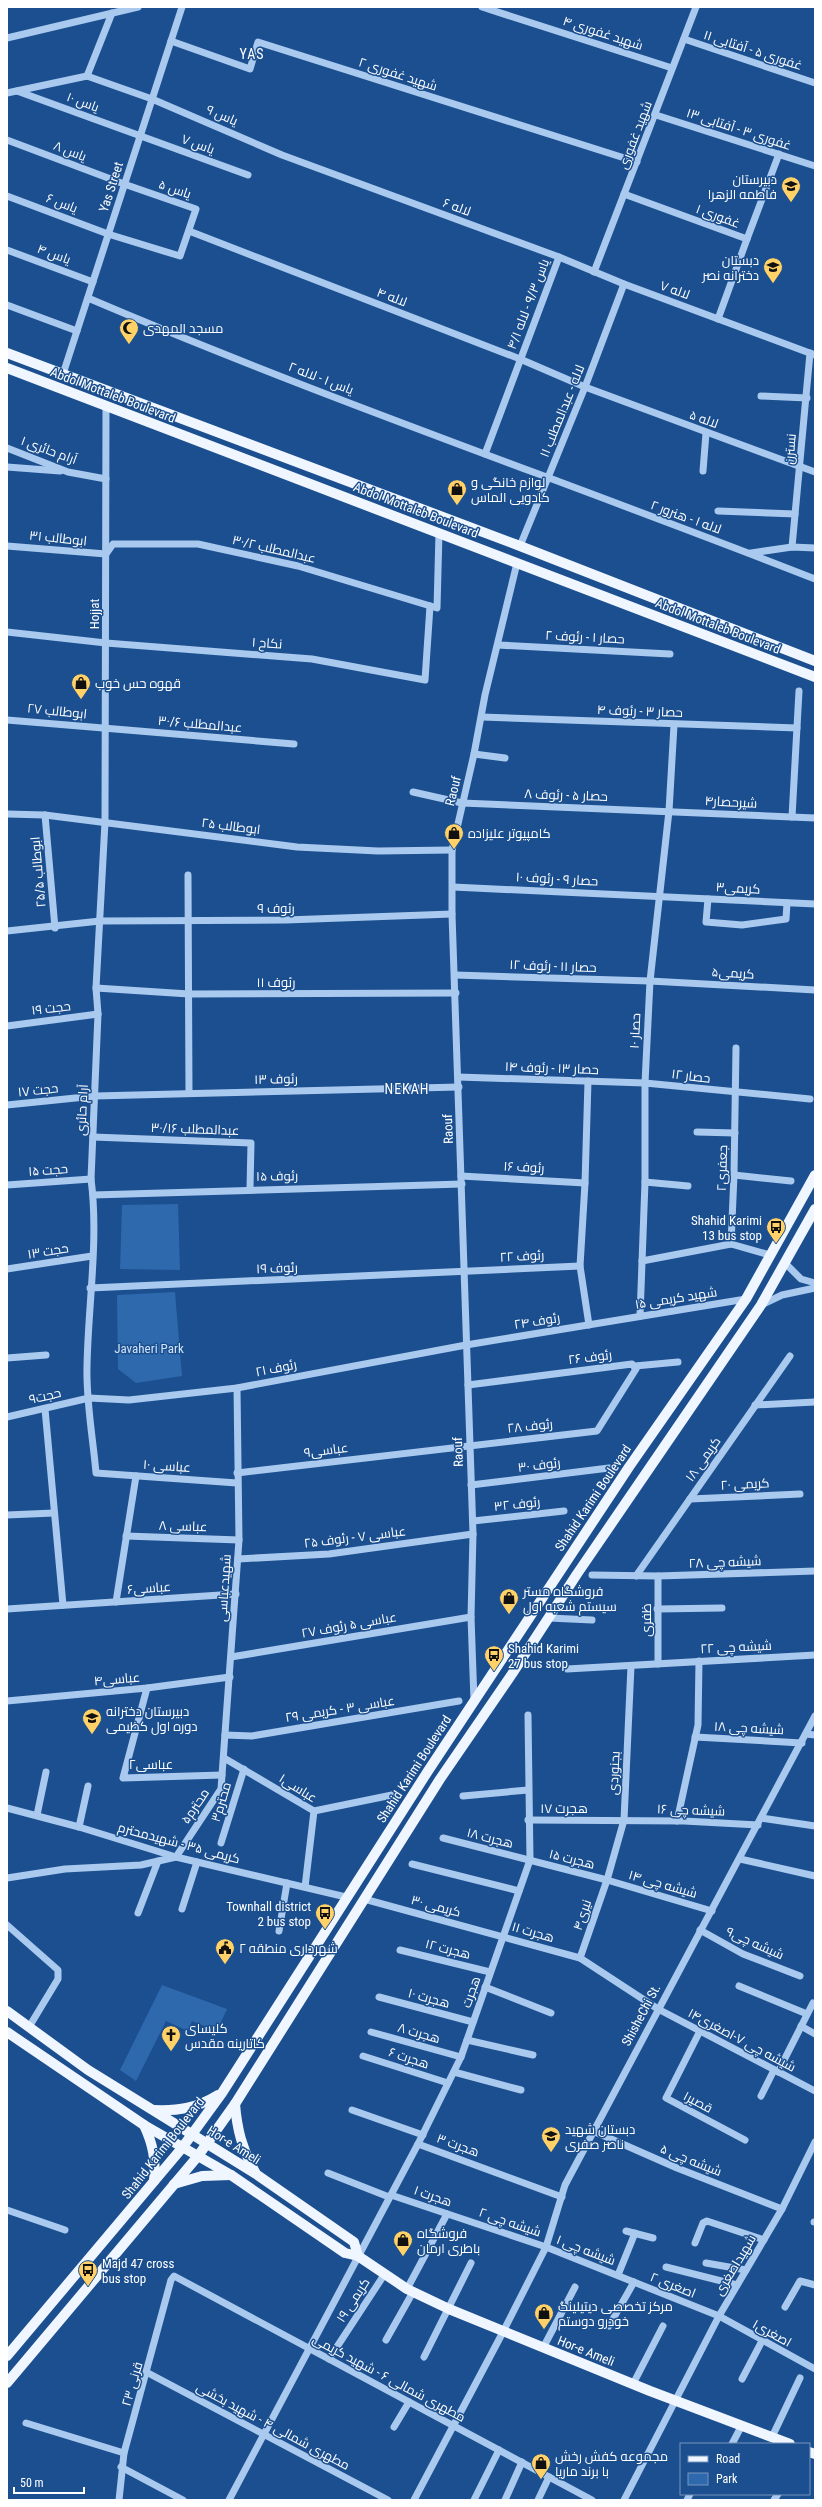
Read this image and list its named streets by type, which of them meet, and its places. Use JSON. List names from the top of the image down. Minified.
{"streets":{"main road":["Abdol Mottaleb Boulevard","Shahid Karimi Boulevard","Hor-e Ameli"],"street":["شهید غفوری ۴","غفوری ۵ - آفتابی ۱۱","شهید غفوری ۲","یاس ۱۰","یاس ۹","غفوری ۳ - آفتابی ۱۳","شهید غفوری","یاس ۷","یاس ۸","Yas Street","یاس ۵","یاس ۶","لاله ۶","غفوری ۱","یاس ۴","لاله ۷","لاله ۴","یاس ۹/۳ - لاله ۴/۱","یاس ۱ - لاله ۲","لاله - عبدالمطلب ۱۱","لاله ۵","نسترن","آرام حائری ۱","لاله ۱ - هنرور ۲","ابوطالب ۳۱","عبدالمطلب ۳۰/۲","Hojjat","حصار ۱ - رئوف ۲","نکاح ۱","ابوطالب ۲۷","حصار ۳ - رئوف ۴","عبدالمطلب ۳۰/۶","Raouf","حصار ۵ - رئوف ۸","شیرحصار۴","ابوطالب ۲۵","ابوطالب ۲۵/۵","حصار ۹ - رئوف ۱۰","کریمی۳","رئوف ۹","حصار ۱۱ - رئوف ۱۲","کریمی۵","رئوف ۱۱","حجت ۱۹","حصار ۱۰","حصار ۱۳ - رئوف ۱۴","حصار ۱۲","رئوف ۱۳","حجت ۱۷","آرام حائری","عبدالمطلب ۳۰/۱۶","رئوف ۱۶","جعفری۲","حجت ۱۵","رئوف ۱۵","حجت ۱۳","رئوف ۲۲","رئوف ۱۹","شهید کریمی ۱۵","رئوف ۲۴","رئوف ۲۶","رئوف ۲۱","حجت۹","رئوف ۲۸","عباسی۹","کریمی ۱۸","رئوف ۳۰","عباسی ۱۰","کریمی ۲۰","رئوف ۳۲","عباسی ۸","عباسی ۷ - رئوف ۲۵","شیشه چی ۲۸","عباسی۶","شهیدعباسی","ظفری","عباسی ۵ رئوف ۲۷","شیشه چی ۲۲","عباسی۴","عباسی ۳ - کریمی ۲۹","شیشه چی ۱۸","عباسی۲","بجنوردی","عباسی۱","محترم۳","محترم۵","هجرت ۱۷","شیشه چی ۱۶","هجرت ۱۸","کریمی ۳۵ - شهیدمحترم","هجرت ۱۵","شیشه چی ۱۴","کریمی ۳۰","نیری۴","هجرت ۱۱","شیشه چی۹","هجرت ۱۲","هجرت","هجرت ۱۰","ShisheChi St.","هجرت ۸","شیشه چی ۷-اصغری۱۴","هجرت ۶","قصیر۱","هجرت ۳","شیشه چی ۵","هجرت ۱","شیشه چی ۲","شیشه چی ۱","شهیداصغری","اصغری ۲","کریمی ۱۹","اصغری۱","مطهری شمالی ۶ - شهید کریمی","قرنی ۲۳","مطهری شمالی ۴ - شهید بخشی"]},"crossings":[["شهید غفوری ۴","شهید غفوری"],["غفوری ۵ - آفتابی ۱۱","شهید غفوری"],["شهید غفوری ۲","شهید غفوری"],["شهید غفوری ۲","Yas Street"],["یاس ۱۰","یاس ۷"],["یاس ۱۰","Yas Street"],["یاس ۹","Yas Street"],["یاس ۹","لاله ۶"],["غفوری ۳ - آفتابی ۱۳","شهید غفوری"],["شهید غفوری","لاله ۶"],["شهید غفوری","غفوری ۱"],["یاس ۷","Yas Street"],["یاس ۸","Yas Street"],["یاس ۸","یاس ۵"],["Yas Street","یاس ۵"],["Yas Street","یاس ۶"],["Yas Street","یاس ۴"],["Yas Street","یاس ۱ - لاله ۲"],["Yas Street","Abdol Mottaleb Boulevard"],["یاس ۵","یاس ۶"],["یاس ۵","لاله ۴"],["یاس ۶","لاله ۴"],["لاله ۶","لاله ۷"],["لاله ۶","یاس ۹/۳ - لاله ۴/۱"],["لاله ۶","لاله - عبدالمطلب ۱۱"],["غفوری ۱","لاله ۷"],["لاله ۷","لاله - عبدالمطلب ۱۱"],["لاله ۷","نسترن"],["لاله ۴","یاس ۹/۳ - لاله ۴/۱"],["لاله ۴","لاله - عبدالمطلب ۱۱"],["لاله ۴","لاله ۵"],["یاس ۹/۳ - لاله ۴/۱","یاس ۱ - لاله ۲"],["یاس ۱ - لاله ۲","لاله - عبدالمطلب ۱۱"],["یاس ۱ - لاله ۲","لاله ۱ - هنرور ۲"],["Abdol Mottaleb Boulevard","لاله - عبدالمطلب ۱۱"],["Abdol Mottaleb Boulevard","Hojjat"],["Abdol Mottaleb Boulevard","Raouf"],["لاله - عبدالمطلب ۱۱","لاله ۵"],["لاله - عبدالمطلب ۱۱","لاله ۱ - هنرور ۲"],["لاله ۵","نسترن"],["آرام حائری ۱","Hojjat"],["ابوطالب ۳۱","عبدالمطلب ۳۰/۲"],["ابوطالب ۳۱","Hojjat"],["عبدالمطلب ۳۰/۲","Hojjat"],["عبدالمطلب ۳۰/۲","نکاح ۱"],["Hojjat","نکاح ۱"],["Hojjat","ابوطالب ۲۷"],["Hojjat","عبدالمطلب ۳۰/۶"],["Hojjat","ابوطالب ۲۵"],["Hojjat","آرام حائری"],["حصار ۱ - رئوف ۲","Raouf"],["ابوطالب ۲۷","عبدالمطلب ۳۰/۶"],["حصار ۳ - رئوف ۴","Raouf"],["حصار ۳ - رئوف ۴","حصار ۱۰"],["Raouf","حصار ۵ - رئوف ۸"],["Raouf","ابوطالب ۲۵"],["Raouf","حصار ۹ - رئوف ۱۰"],["Raouf","رئوف ۹"],["Raouf","حصار ۱۱ - رئوف ۱۲"],["Raouf","رئوف ۱۱"],["Raouf","حصار ۱۳ - رئوف ۱۴"],["Raouf","رئوف ۱۳"],["Raouf","رئوف ۱۶"],["Raouf","رئوف ۱۵"],["Raouf","رئوف ۲۲"],["Raouf","رئوف ۱۹"],["Raouf","رئوف ۲۴"],["Raouf","رئوف ۲۶"],["Raouf","رئوف ۲۱"],["Raouf","رئوف ۲۸"],["Raouf","رئوف ۳۰"],["Raouf","Shahid Karimi Boulevard"],["Raouf","رئوف ۳۲"],["Raouf","عباسی ۷ - رئوف ۲۵"],["Raouf","عباسی ۵ رئوف ۲۷"],["حصار ۵ - رئوف ۸","شیرحصار۴"],["حصار ۵ - رئوف ۸","حصار ۱۰"],["شیرحصار۴","حصار ۱۰"],["ابوطالب ۲۵","ابوطالب ۲۵/۵"],["ابوطالب ۲۵","آرام حائری"],["ابوطالب ۲۵/۵","رئوف ۹"],["حصار ۹ - رئوف ۱۰","کریمی۳"],["حصار ۹ - رئوف ۱۰","حصار ۱۰"],["کریمی۳","حصار ۱۰"],["رئوف ۹","آرام حائری"],["حصار ۱۱ - رئوف ۱۲","کریمی۵"],["حصار ۱۱ - رئوف ۱۲","حصار ۱۰"],["کریمی۵","حصار ۱۰"],["رئوف ۱۱","آرام حائری"],["حجت ۱۹","آرام حائری"],["حصار ۱۰","حصار ۱۳ - رئوف ۱۴"],["حصار ۱۰","حصار ۱۲"],["حصار ۱۰","شهید کریمی ۱۵"],["حصار ۱۳ - رئوف ۱۴","حصار ۱۲"],["حصار ۱۲","جعفری۲"],["رئوف ۱۳","حجت ۱۷"],["رئوف ۱۳","آرام حائری"],["حجت ۱۷","آرام حائری"],["آرام حائری","عبدالمطلب ۳۰/۱۶"],["آرام حائری","حجت ۱۵"],["آرام حائری","رئوف ۱۵"],["آرام حائری","حجت ۱۳"],["آرام حائری","رئوف ۱۹"],["آرام حائری","رئوف ۲۱"],["آرام حائری","حجت۹"],["آرام حائری","عباسی ۱۰"],["عبدالمطلب ۳۰/۱۶","رئوف ۱۵"],["رئوف ۲۲","رئوف ۱۹"],["شهید کریمی ۱۵","رئوف ۲۴"],["شهید کریمی ۱۵","Shahid Karimi Boulevard"],["رئوف ۲۴","رئوف ۲۱"],["رئوف ۲۶","رئوف ۲۸"],["رئوف ۲۱","حجت۹"],["رئوف ۲۱","شهیدعباسی"],["رئوف ۲۸","عباسی۹"],["عباسی۹","شهیدعباسی"],["کریمی ۱۸","کریمی ۲۰"],["کریمی ۱۸","شیشه چی ۲۸"],["عباسی ۱۰","شهیدعباسی"],["Shahid Karimi Boulevard","کریمی ۳۵ - شهیدمحترم"],["Shahid Karimi Boulevard","کریمی ۳۰"],["Shahid Karimi Boulevard","Hor-e Ameli"],["عباسی ۸","شهیدعباسی"],["عباسی ۷ - رئوف ۲۵","شهیدعباسی"],["شیشه چی ۲۸","ظفری"],["عباسی۶","شهیدعباسی"],["شهیدعباسی","عباسی ۵ رئوف ۲۷"],["شهیدعباسی","عباسی۴"],["شهیدعباسی","عباسی ۳ - کریمی ۲۹"],["شهیدعباسی","عباسی۲"],["شهیدعباسی","عباسی۱"],["شهیدعباسی","محترم۵"],["ظفری","شیشه چی ۲۲"],["شیشه چی ۲۲","بجنوردی"],["عباسی۴","عباسی۲"],["شیشه چی ۱۸","ShisheChi St."],["بجنوردی","هجرت ۱۷"],["بجنوردی","شیشه چی ۱۶"],["بجنوردی","هجرت ۱۵"],["بجنوردی","شیشه چی ۱۴"],["بجنوردی","نیری۴"],["عباسی۱","محترم۳"],["عباسی۱","کریمی ۳۵ - شهیدمحترم"],["محترم۵","کریمی ۳۵ - شهیدمحترم"],["هجرت ۱۷","شیشه چی ۱۶"],["هجرت ۱۷","هجرت"],["شیشه چی ۱۶","ShisheChi St."],["هجرت ۱۸","هجرت ۱۵"],["هجرت ۱۸","هجرت"],["هجرت ۱۵","شیشه چی ۱۴"],["هجرت ۱۵","نیری۴"],["هجرت ۱۵","هجرت"],["شیشه چی ۱۴","نیری۴"],["شیشه چی ۱۴","ShisheChi St."],["کریمی ۳۰","هجرت ۱۱"],["کریمی ۳۰","هجرت"],["نیری۴","هجرت ۱۱"],["هجرت ۱۱","هجرت"],["هجرت ۱۱","ShisheChi St."],["هجرت ۱۱","شیشه چی ۷-اصغری۱۴"],["شیشه چی۹","ShisheChi St."],["هجرت ۱۲","هجرت"],["هجرت","هجرت ۱۰"],["هجرت","هجرت ۸"],["هجرت","هجرت ۶"],["هجرت","Hor-e Ameli"],["هجرت","هجرت ۳"],["هجرت","هجرت ۱"],["هجرت","مطهری شمالی ۶ - شهید کریمی"],["هجرت","مطهری شمالی ۴ - شهید بخشی"],["ShisheChi St.","شیشه چی ۷-اصغری۱۴"],["ShisheChi St.","Hor-e Ameli"],["ShisheChi St.","هجرت ۳"],["ShisheChi St.","شیشه چی ۵"],["ShisheChi St.","شیشه چی ۲"],["ShisheChi St.","شیشه چی ۱"],["ShisheChi St.","مطهری شمالی ۶ - شهید کریمی"],["شیشه چی ۷-اصغری۱۴","قصیر۱"],["Hor-e Ameli","شهیداصغری"],["Hor-e Ameli","کریمی ۱۹"],["شیشه چی ۵","شهیداصغری"],["هجرت ۱","شیشه چی ۲"],["شیشه چی ۲","شیشه چی ۱"],["شیشه چی ۱","اصغری ۲"],["شهیداصغری","اصغری ۲"],["شهیداصغری","اصغری۱"],["اصغری ۲","اصغری۱"],["کریمی ۱۹","مطهری شمالی ۶ - شهید کریمی"],["مطهری شمالی ۶ - شهید کریمی","قرنی ۲۳"],["قرنی ۲۳","مطهری شمالی ۴ - شهید بخشی"]],"districts":["YAS","NEKAH"],"parks":["Javaheri Park"],"places":{"school or university":["دبیرستان فاطمه الزهرا","دبستان دخترانه نصر","دبیرستان دخترانه دوره اول کظیمی","دبستان شهید ناصر صفری"],"mosque":["مسجد المهدی"],"shop":["لوازم خانگی و کادویی الماس","قهوه حس خوب","کامپیوتر علیزاده","فروشگاه مستر سیستم شعبه اول","فروشگاه باطری ارمان","مرکز تخصصی دیتیلینگ خودرو دوستم","مجموعه کفش رخش با برند ماریا"],"bus stop":["Shahid Karimi 13 bus stop","Shahid Karimi 27 bus stop","Townhall district 2 bus stop","Majd 47 cross bus stop"],"public building":["شهرداری منطقه ۲"],"church":["کلیسای کاتارینه مقدس"]},"legend":["Road","Park"],"scale_bar":"50 m"}
